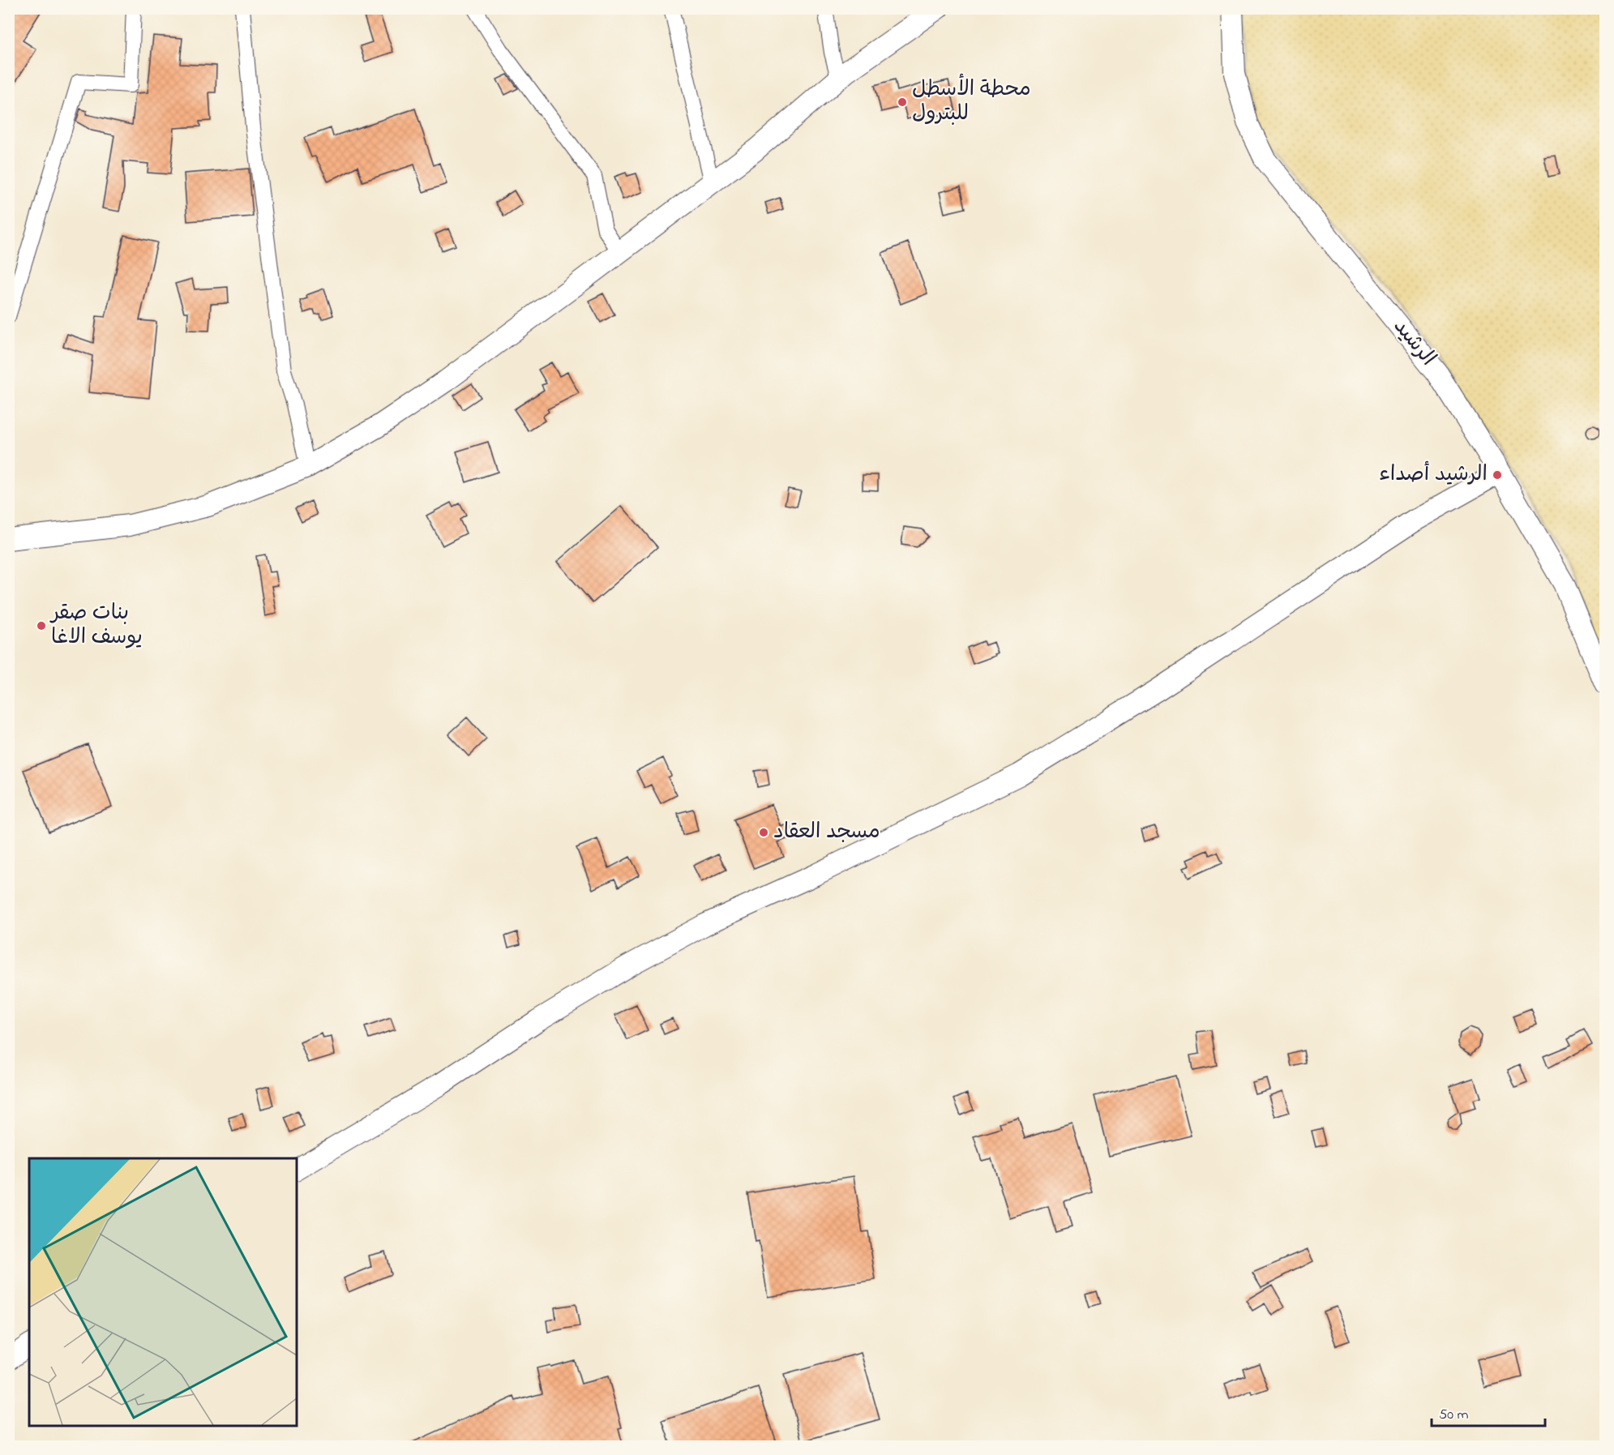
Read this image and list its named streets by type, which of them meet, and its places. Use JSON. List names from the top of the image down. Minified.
{"streets":{"main road":["الرشيد"]},"places":["محطة الأسطل للبترول","الرشيد أصداء","بنات صقر يوسف الاغا","مسجد العقاد"],"scale_bar":"50 m"}
